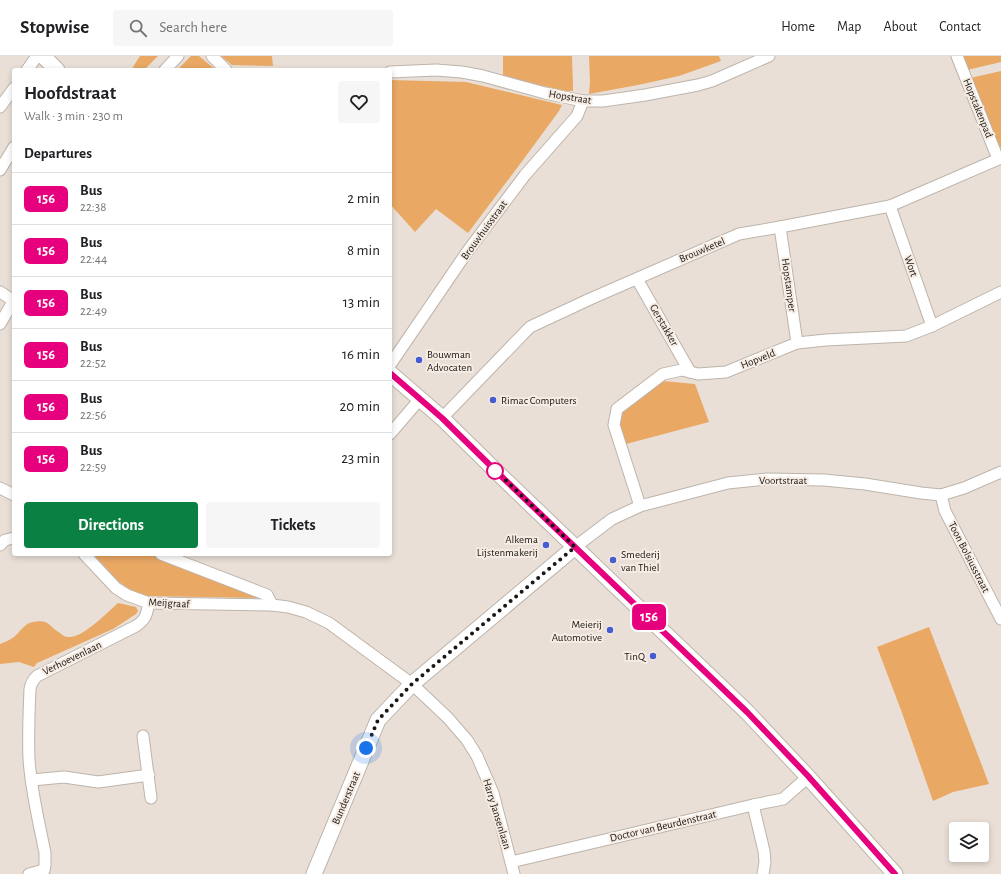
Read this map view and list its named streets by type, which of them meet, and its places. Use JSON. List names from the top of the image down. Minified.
{"streets":{"street":["Hopstraat","Hopstakenpad","Brouwhuisstraat","Brouwketel","Wort","Hopstamper","Gerstakker","Hopveld","Voortstraat","Toon Bolsiusstraat","Meijgraaf","Verhoevenlaan","Bunderstraat","Harry Jansenlaan","Doctor van Beurdenstraat"]},"crossings":[["Hopstraat","Brouwhuisstraat"],["Hopstakenpad","Brouwketel"],["Brouwketel","Wort"],["Brouwketel","Hopstamper"],["Brouwketel","Gerstakker"],["Wort","Hopveld"],["Hopstamper","Hopveld"],["Gerstakker","Hopveld"],["Hopveld","Voortstraat"],["Voortstraat","Toon Bolsiusstraat"],["Voortstraat","Bunderstraat"],["Meijgraaf","Verhoevenlaan"],["Meijgraaf","Bunderstraat"],["Meijgraaf","Harry Jansenlaan"],["Bunderstraat","Harry Jansenlaan"],["Harry Jansenlaan","Doctor van Beurdenstraat"]],"places":["Bouwman Advocaten","Rimac Computers","Alkema Lijstenmakerij","Smederij van Thiel","Meierij Automotive","TinQ"],"lines":["bus line 156"],"page":{"header":"Stopwise","search":"Search here","nav":["Home","Map","About","Contact"],"on_map":"156","heading":[["Hoofdstraat","Walk · 3 min · 230 m"],"Departures"],"list":[{"mark":"156","name":"Bus","note":"22:38","value":"2 min"},{"mark":"156","name":"Bus","note":"22:44","value":"8 min"},{"mark":"156","name":"Bus","note":"22:49","value":"13 min"},{"mark":"156","name":"Bus","note":"22:52","value":"16 min"},{"mark":"156","name":"Bus","note":"22:56","value":"20 min"},{"mark":"156","name":"Bus","note":"22:59","value":"23 min"}],"buttons":["Directions","Tickets"]}}
